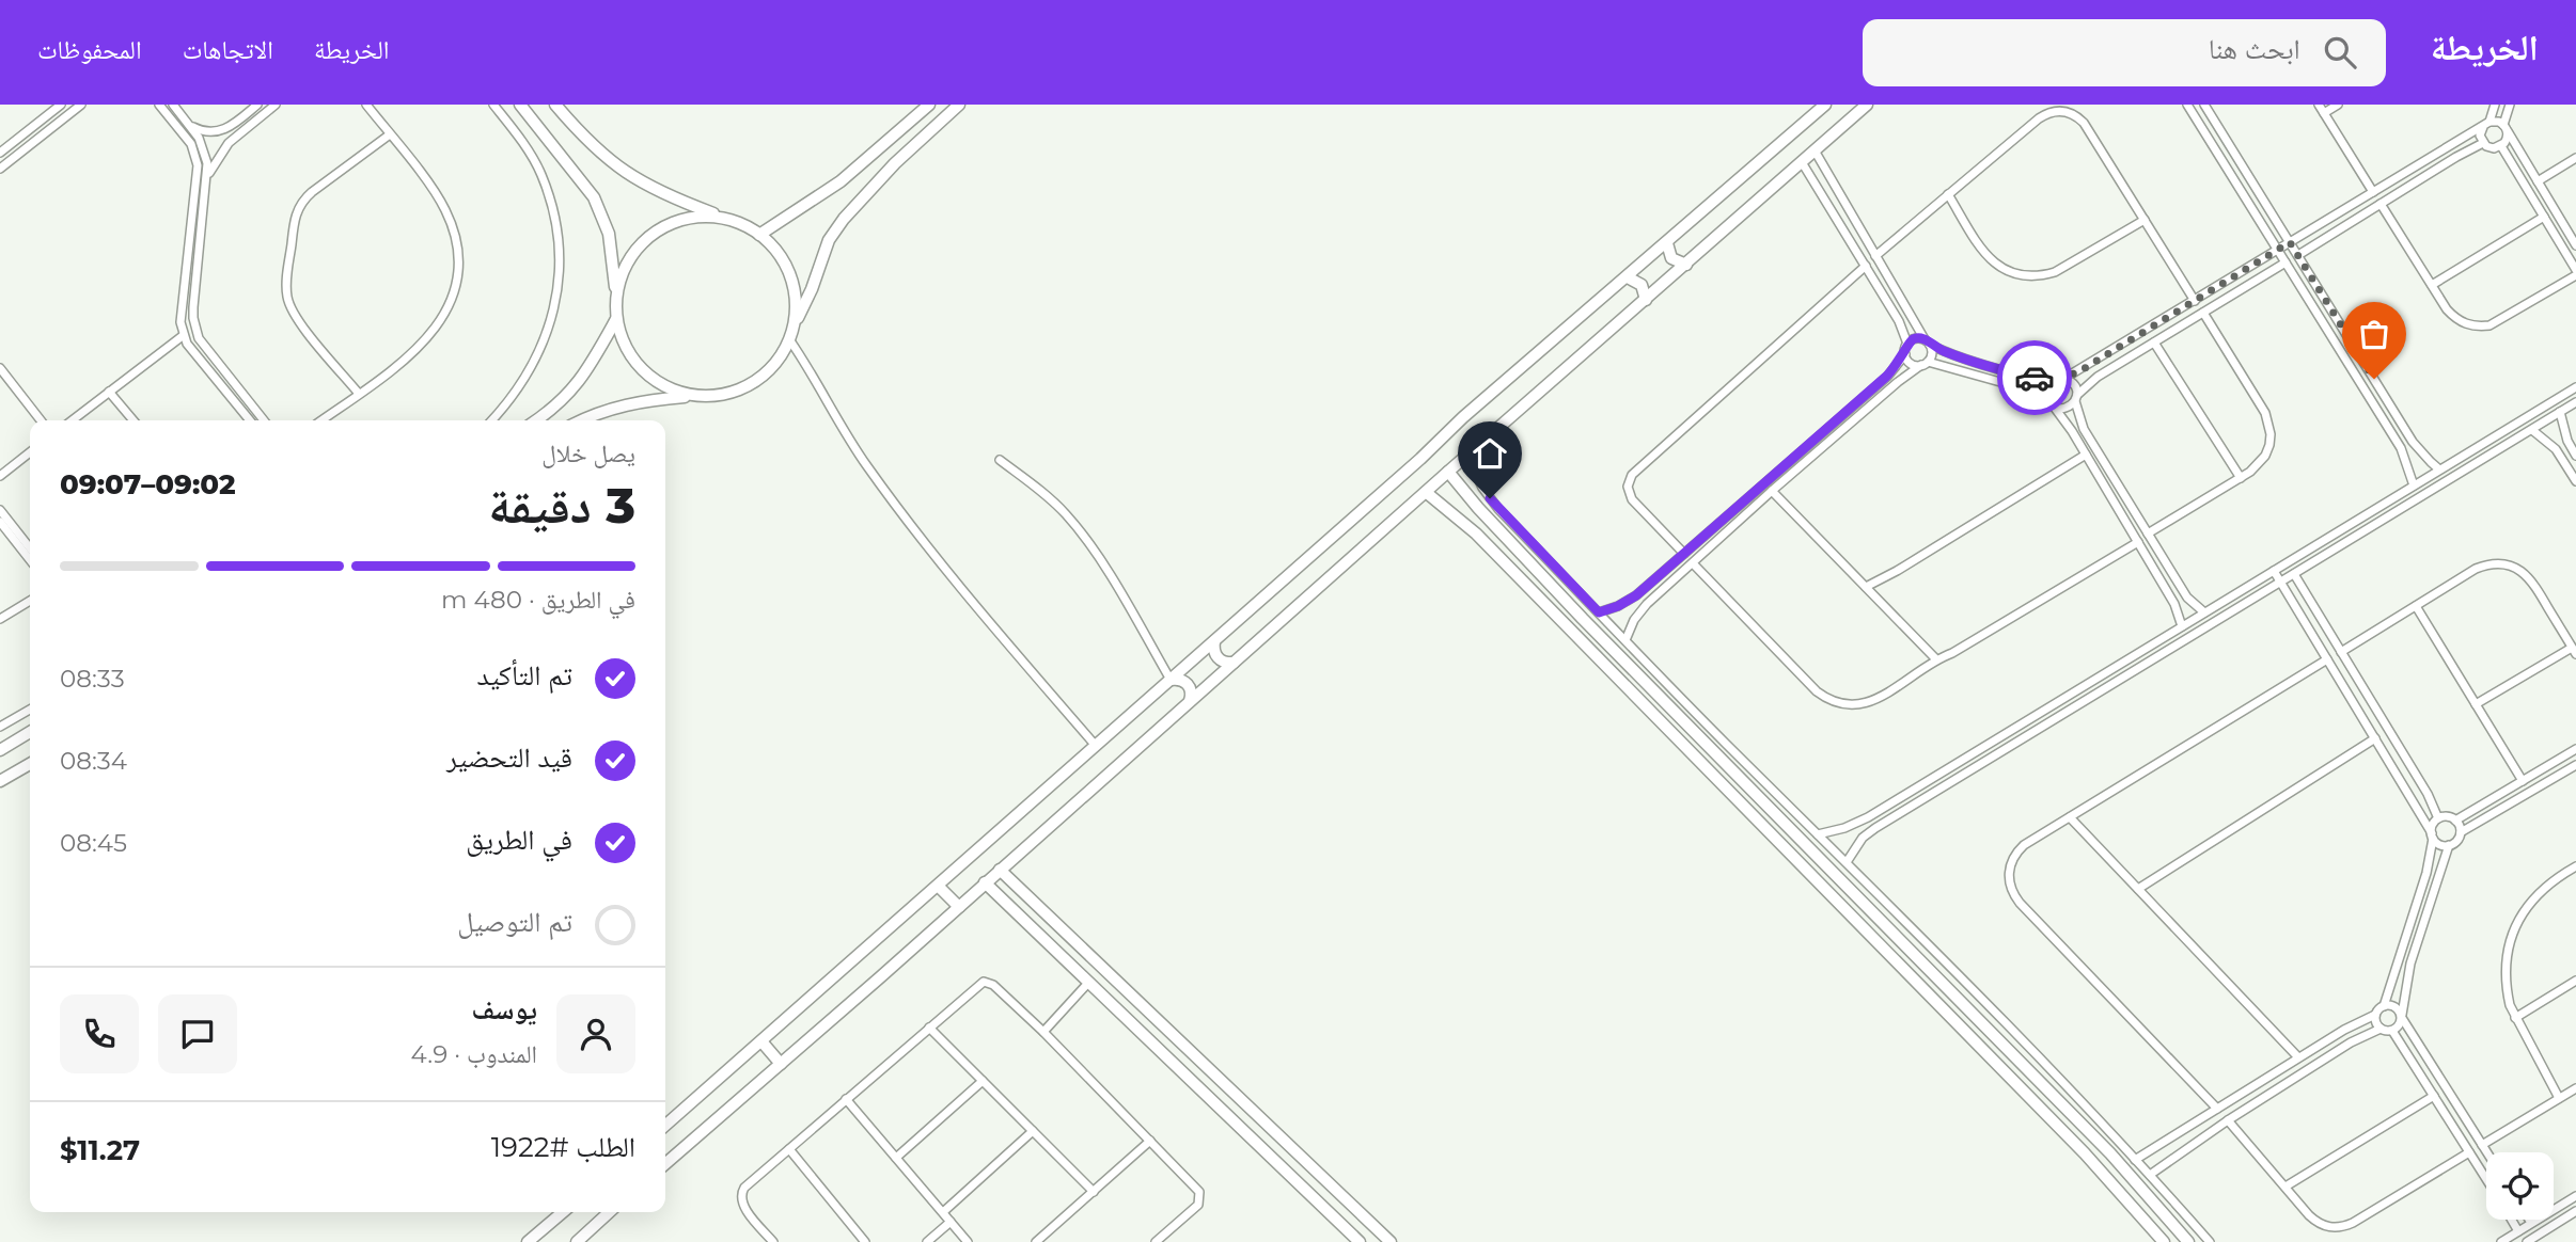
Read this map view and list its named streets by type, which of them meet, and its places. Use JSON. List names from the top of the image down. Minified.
{"page":{"header":"الخريطة","search":"ابحث هنا","nav":["الخريطة","الاتجاهات","المحفوظات"],"heading":["3 دقيقة","يصل خلال","09:02–09:07"],"panel":["يوسف","المندوب · 4.9","الطلب #1922","$11.27"],"bar":"في الطريق · 480 m","list":[["تم التأكيد","08:33"],["قيد التحضير","08:34"],["في الطريق","08:45"],"تم التوصيل"]}}
